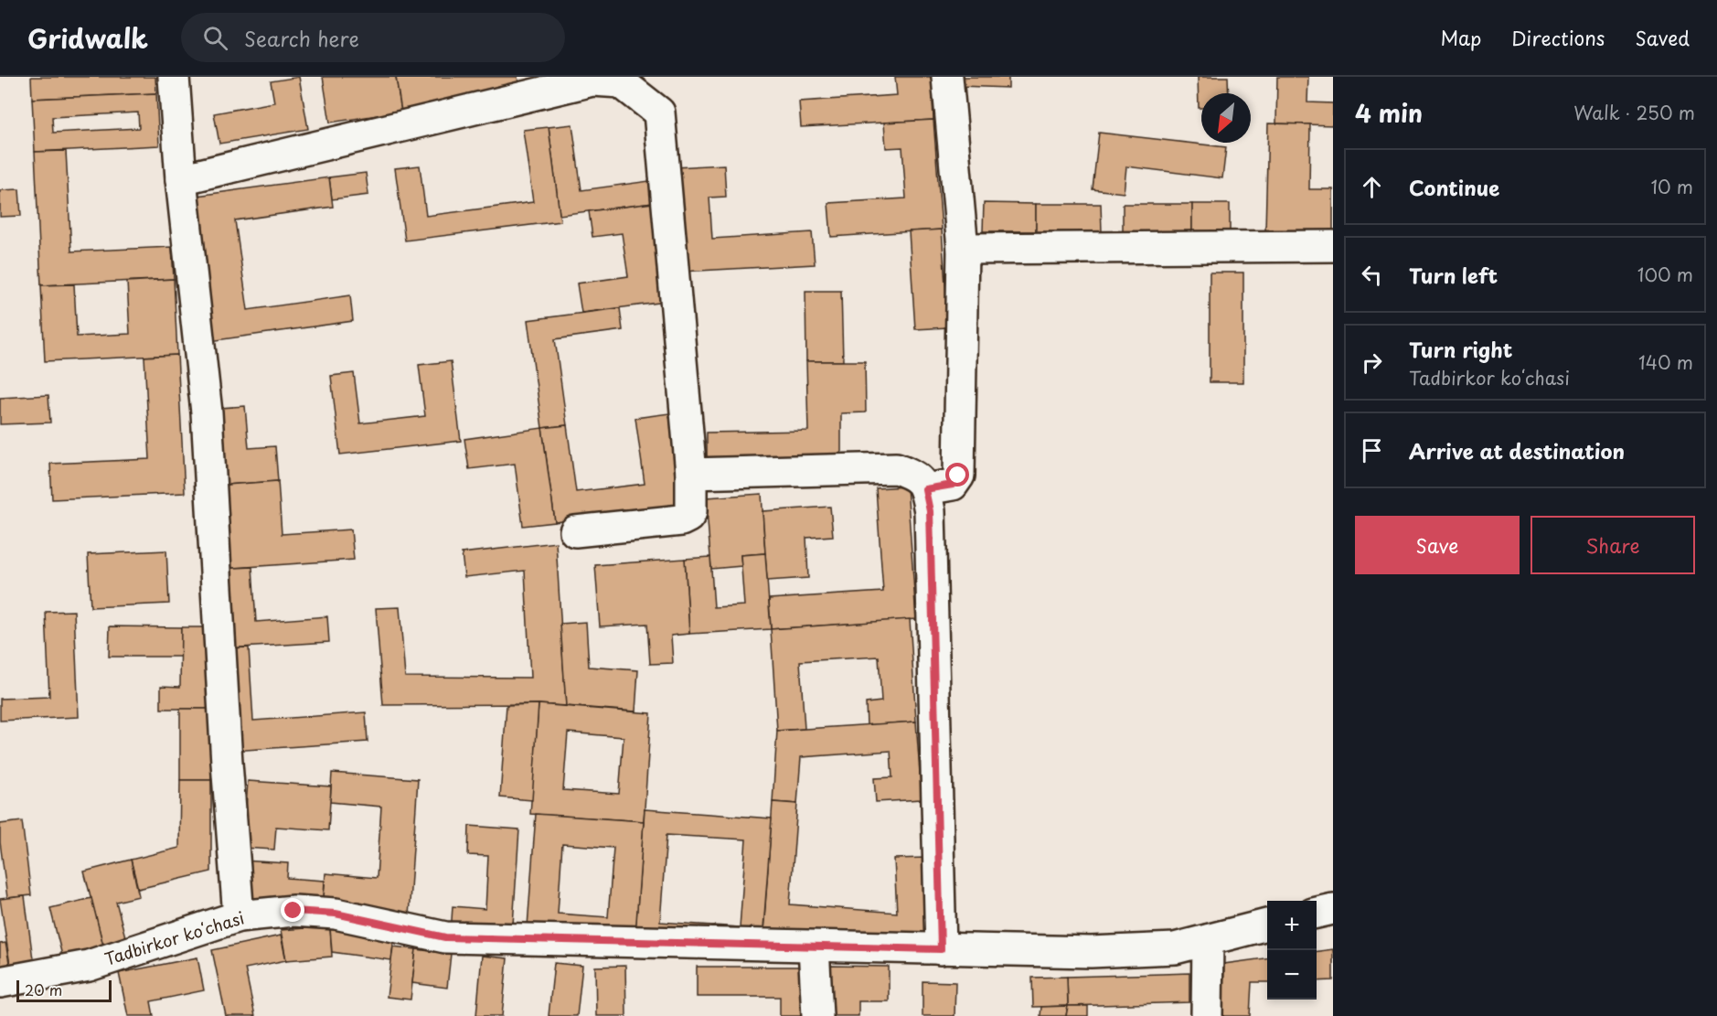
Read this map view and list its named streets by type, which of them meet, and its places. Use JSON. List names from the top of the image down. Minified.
{"streets":{"street":["Tadbirkor koʻchasi"]},"scale_bar":"20 m","north":"bottom left","page":{"header":"Gridwalk","search":"Search here","nav":["Map","Directions","Saved"],"heading":["4 min","Walk · 250 m"],"list":[["Continue","10 m"],["Turn left","100 m"],["Turn right","Tadbirkor koʻchasi","140 m"],"Arrive at destination"],"buttons":["Save","Share"],"map_buttons":["+","−"],"scale":"20 m"}}
